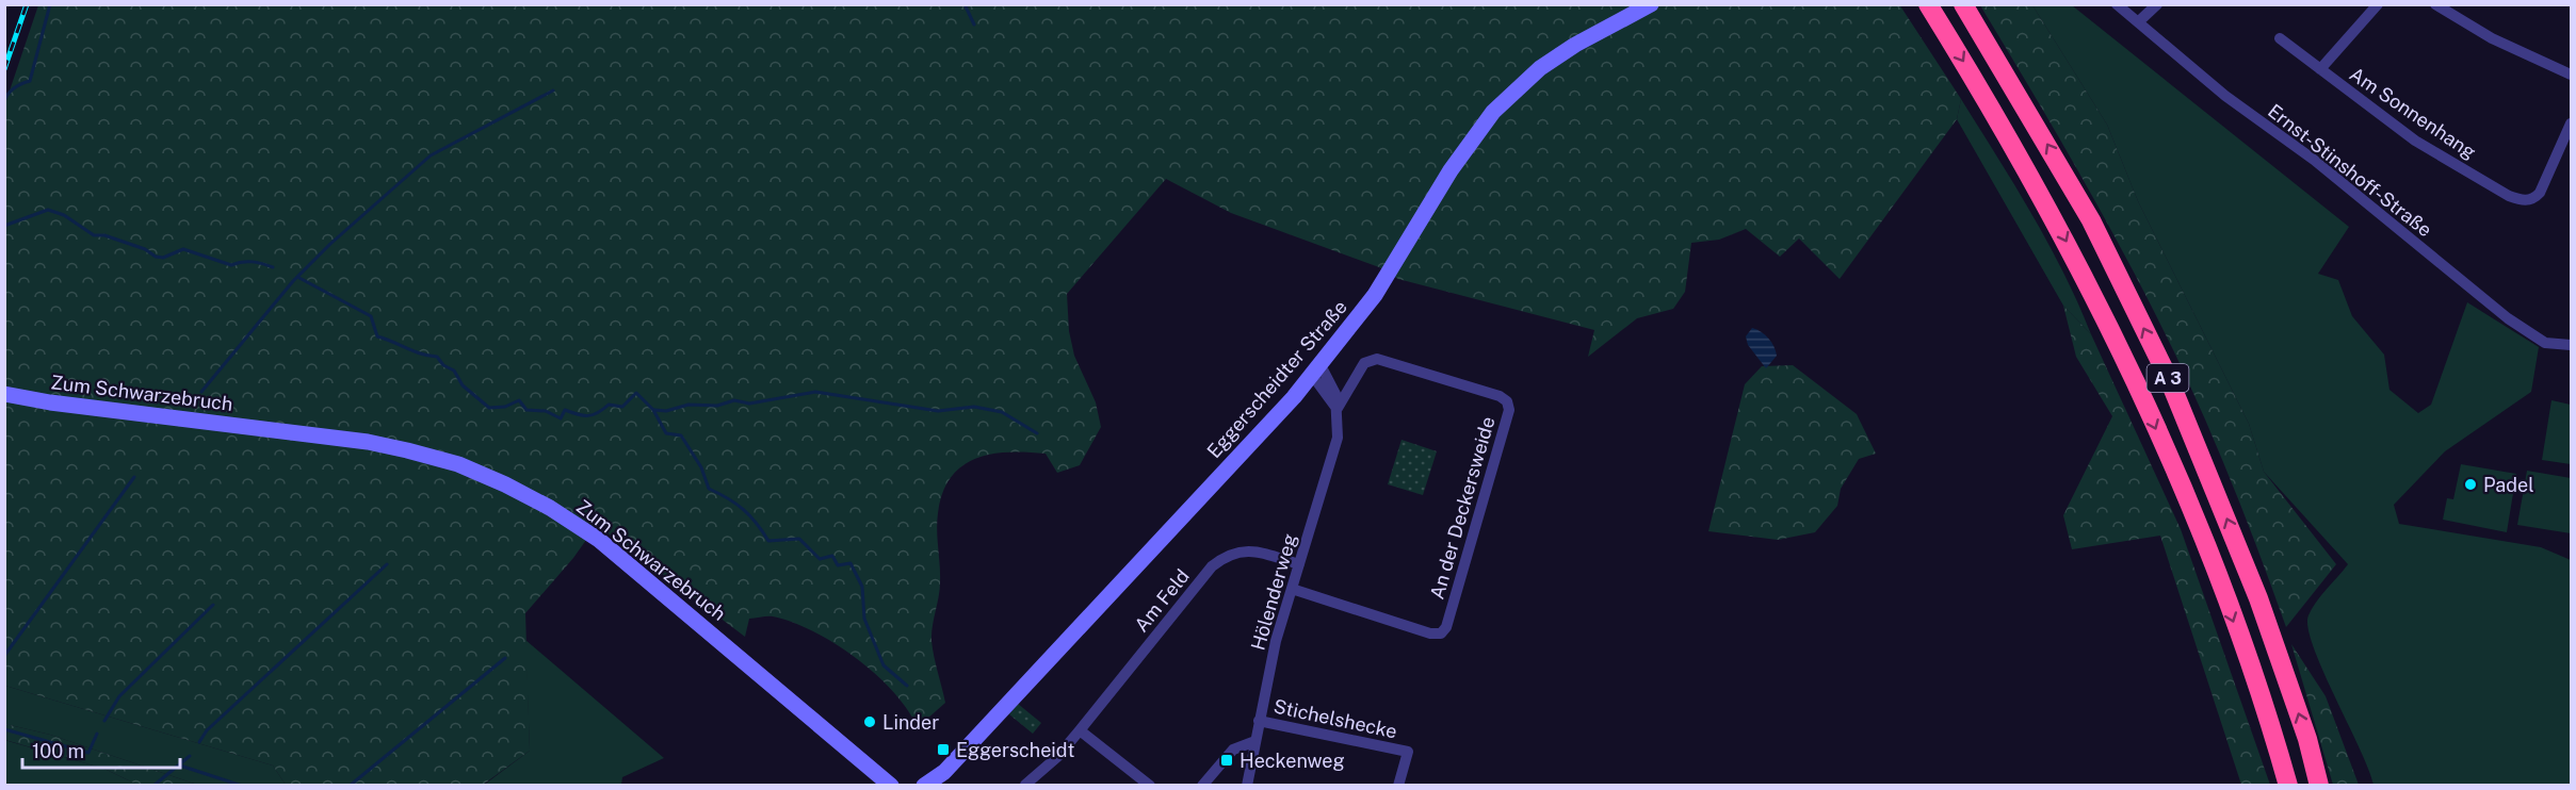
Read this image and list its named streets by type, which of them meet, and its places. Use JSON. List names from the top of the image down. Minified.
{"streets":{"highway":["A 3"],"street":["Am Sonnenhang","Ernst-Stinshoff-Straße","Eggerscheidter Straße","Zum Schwarzebruch","An der Deckersweide","Hölenderweg","Am Feld","Stichelshecke"]},"crossings":[["Eggerscheidter Straße","Hölenderweg"],["An der Deckersweide","Hölenderweg"],["Hölenderweg","Am Feld"],["Hölenderweg","Stichelshecke"]],"places":{"other":["Padel","Linder"],"transit":["Eggerscheidt","Heckenweg"]},"scale_bar":"100 m"}
